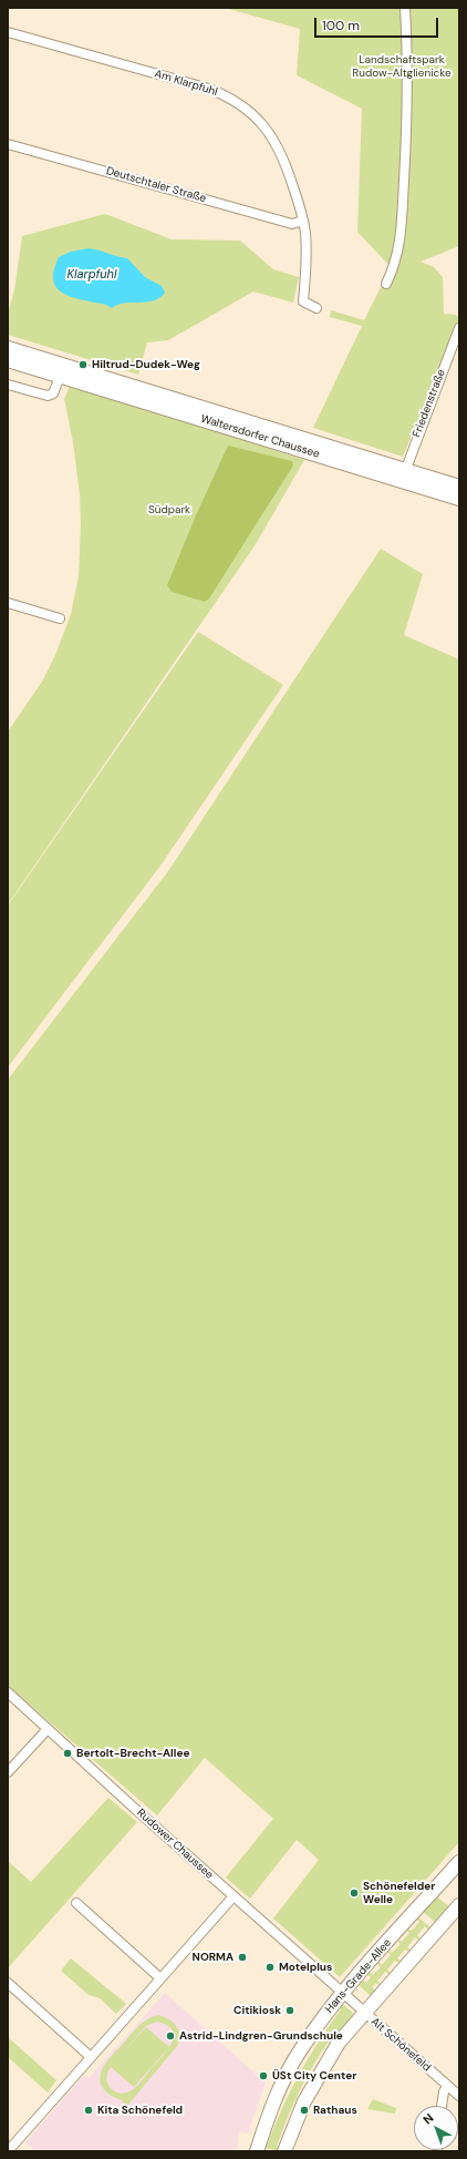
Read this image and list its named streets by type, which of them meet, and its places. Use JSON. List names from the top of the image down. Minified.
{"streets":{"street":["Am Klarpfuhl","Deutschtaler Straße","Friedenstraße","Waltersdorfer Chaussee","Rudower Chaussee","Hans-Grade-Allee","Alt Schönefeld"]},"crossings":[["Am Klarpfuhl","Deutschtaler Straße"],["Friedenstraße","Waltersdorfer Chaussee"],["Rudower Chaussee","Hans-Grade-Allee"],["Rudower Chaussee","Alt Schönefeld"],["Hans-Grade-Allee","Alt Schönefeld"]],"water":["Klarpfuhl"],"parks":["Landschaftspark Rudow-Altglienicke","Südpark"],"places":["Hiltrud-Dudek-Weg","Bertolt-Brecht-Allee","Schönefelder Welle","NORMA","Motelplus","Citikiosk","Astrid-Lindgren-Grundschule","ÜSt City Center","Kita Schönefeld","Rathaus"],"scale_bar":"100 m","north":"top left"}
